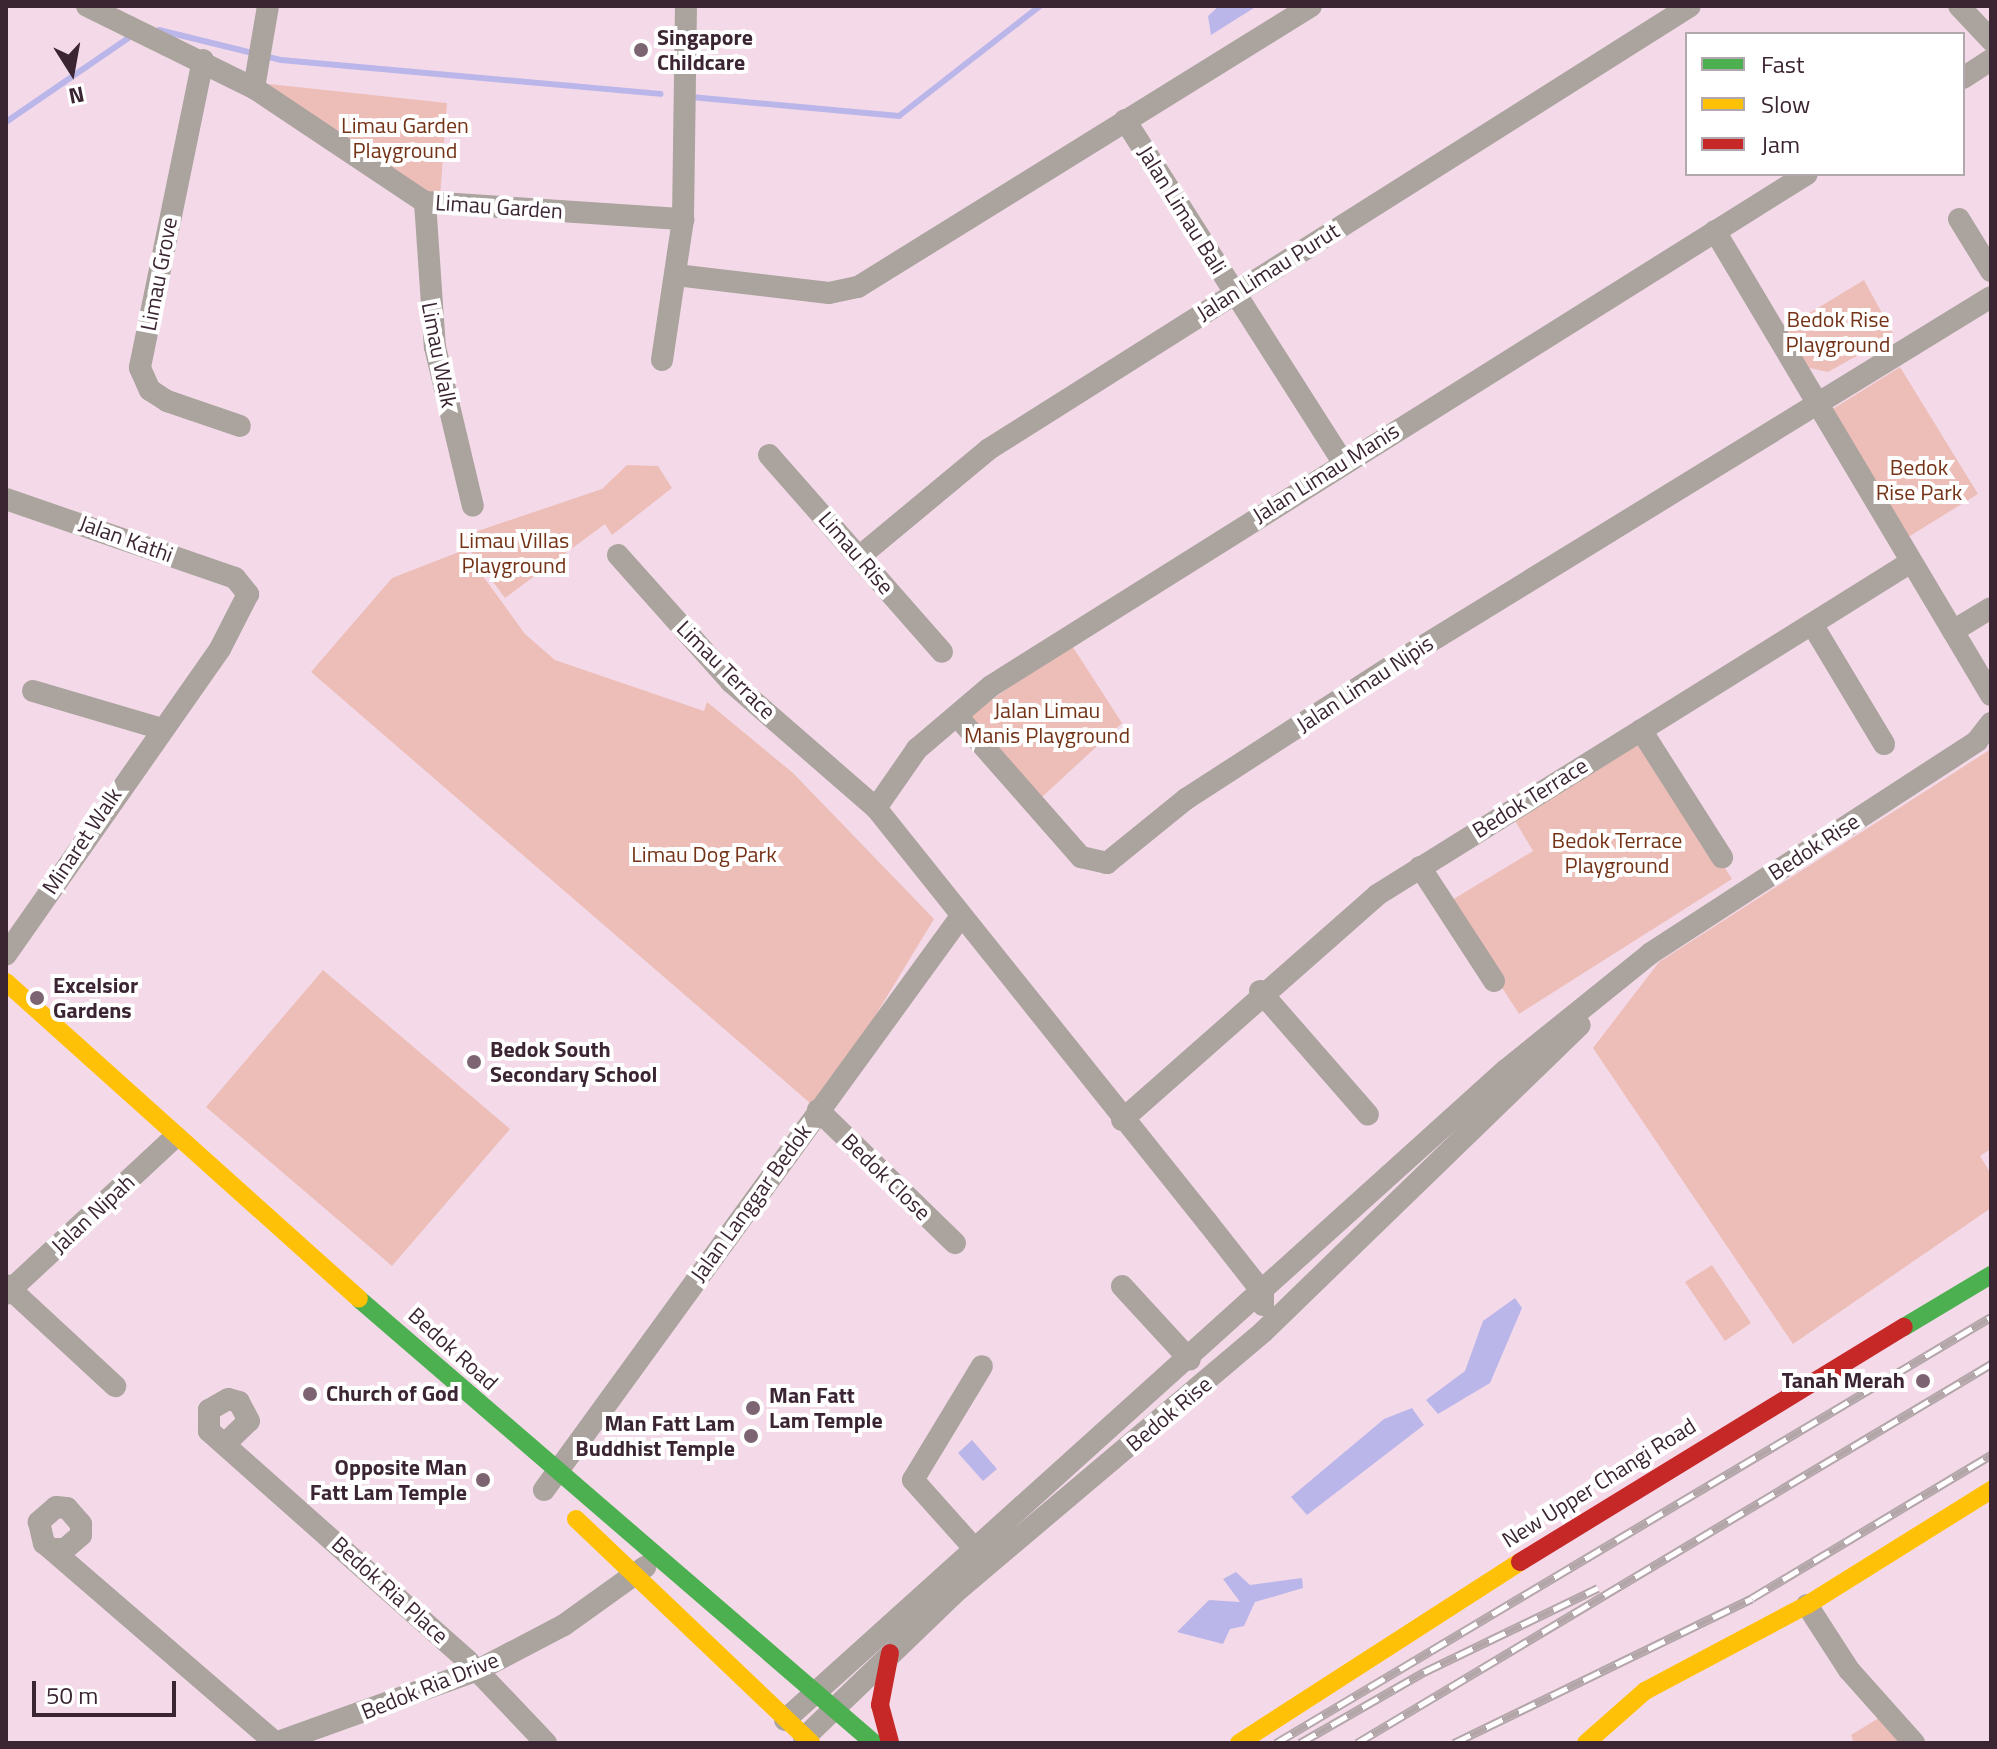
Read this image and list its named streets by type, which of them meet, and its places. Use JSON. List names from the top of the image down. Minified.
{"streets":{"main road":["Bedok Road","New Upper Changi Road"],"street":["Limau Garden","Jalan Limau Bali","Jalan Limau Purut","Limau Grove","Limau Walk","Jalan Limau Manis","Jalan Kathi","Limau Rise","Limau Terrace","Jalan Limau Nipis","Bedok Terrace","Minaret Walk","Bedok Rise","Bedok Close","Jalan Langgar Bedok","Jalan Nipah","Bedok Ria Place","Bedok Ria Drive"]},"crossings":[["Limau Garden","Limau Grove"],["Limau Garden","Limau Walk"],["Jalan Limau Bali","Jalan Limau Purut"],["Jalan Limau Bali","Jalan Limau Manis"],["Jalan Limau Purut","Limau Rise"],["Jalan Limau Manis","Limau Terrace"],["Jalan Limau Manis","Jalan Limau Nipis"],["Jalan Kathi","Minaret Walk"],["Bedok Rise","Bedok Road"],["Bedok Close","Jalan Langgar Bedok"],["Jalan Langgar Bedok","Bedok Road"],["Jalan Nipah","Bedok Road"],["Bedok Road","Bedok Ria Drive"],["Bedok Ria Place","Bedok Ria Drive"]],"parks":["Limau Garden Playground","Bedok Rise Playground","Bedok Rise Park","Limau Villas Playground","Jalan Limau Manis Playground","Bedok Terrace Playground","Limau Dog Park"],"places":["Singapore Childcare","Excelsior Gardens","Bedok South Secondary School","Tanah Merah","Church of God","Man Fatt Lam Temple","Man Fatt Lam Buddhist Temple","Opposite Man Fatt Lam Temple"],"legend":["Fast","Slow","Jam"],"scale_bar":"50 m","north":"bottom"}
